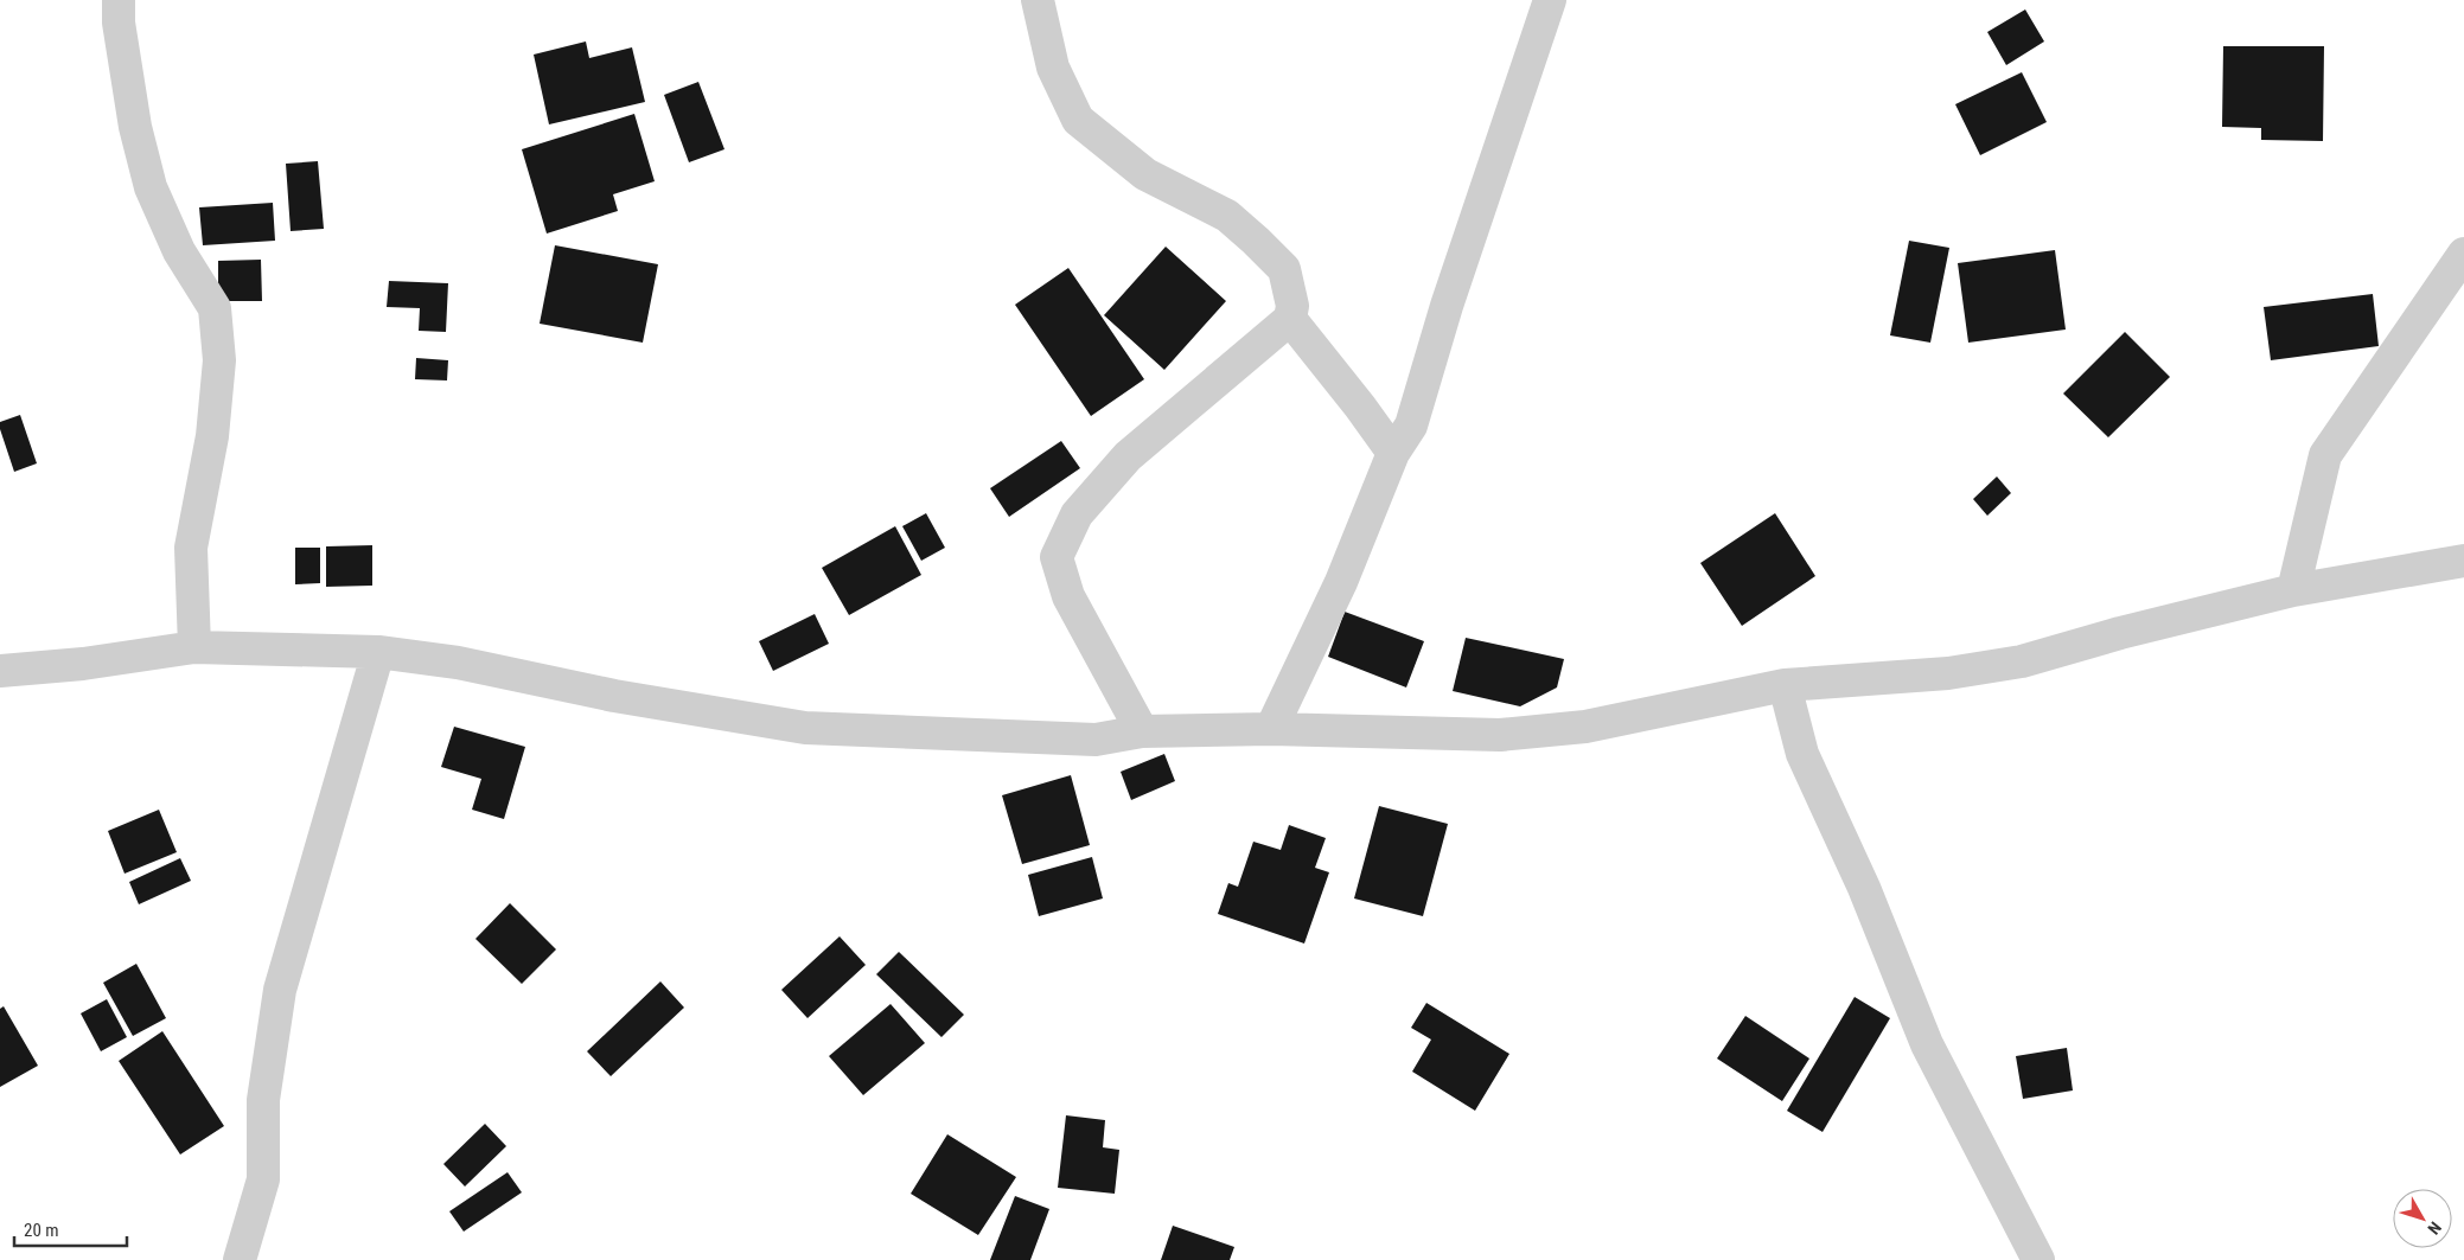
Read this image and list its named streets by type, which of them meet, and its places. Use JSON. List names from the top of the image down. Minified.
{"scale_bar":"20 m","north":"bottom right"}
